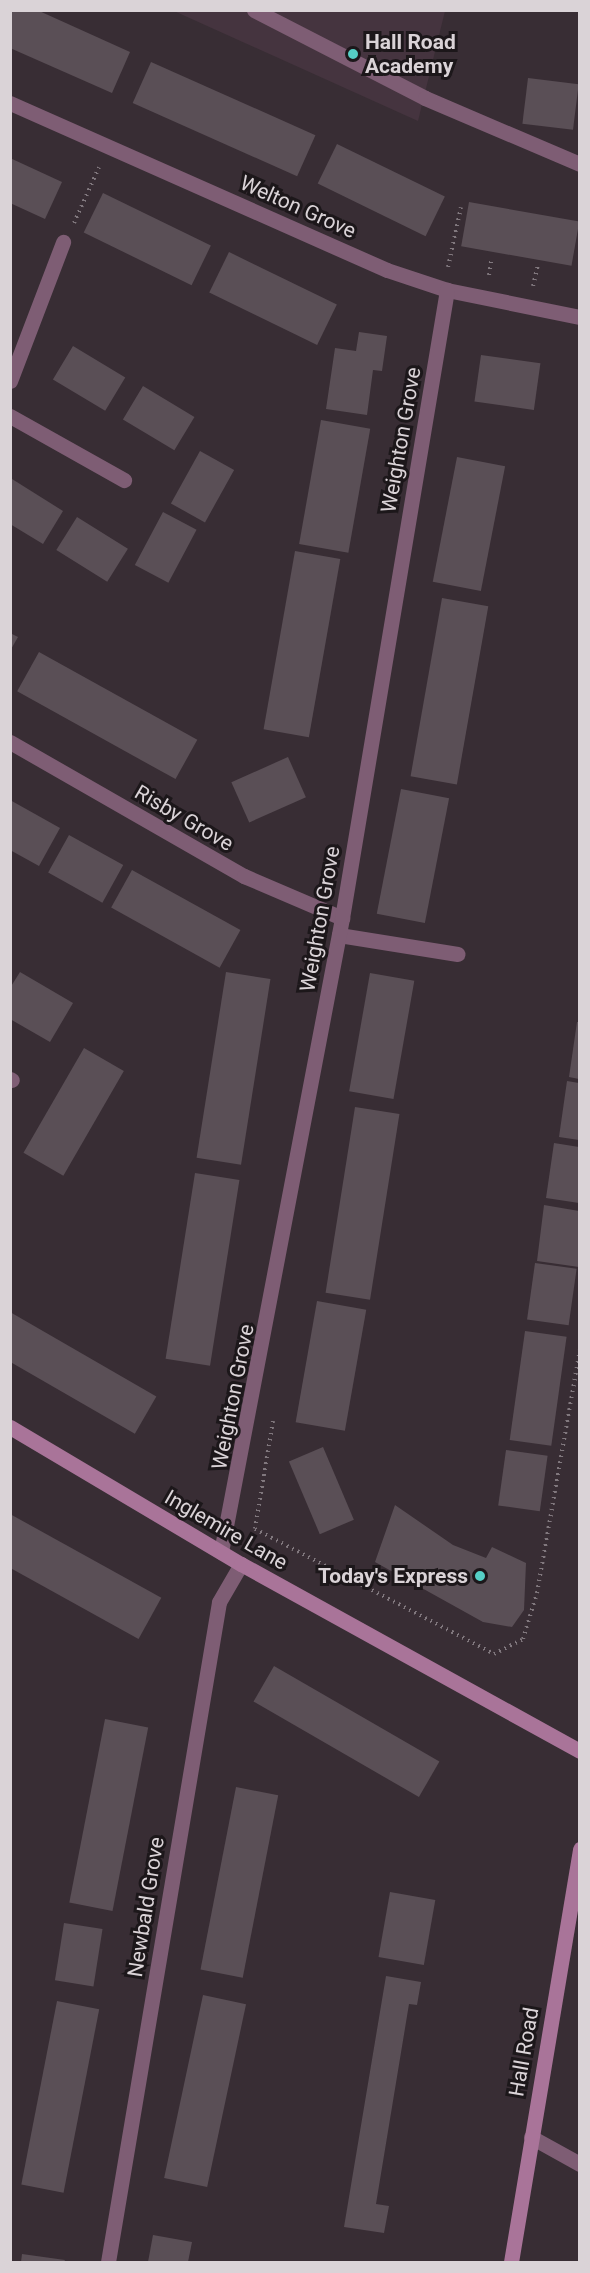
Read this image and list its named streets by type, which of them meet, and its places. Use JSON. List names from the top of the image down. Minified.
{"streets":{"street":["Welton Grove","Weighton Grove","Risby Grove","Inglemire Lane","Newbald Grove","Hall Road"]},"crossings":[["Welton Grove","Weighton Grove"],["Weighton Grove","Risby Grove"],["Weighton Grove","Inglemire Lane"],["Inglemire Lane","Newbald Grove"]],"places":["Hall Road Academy","Today's Express"]}
